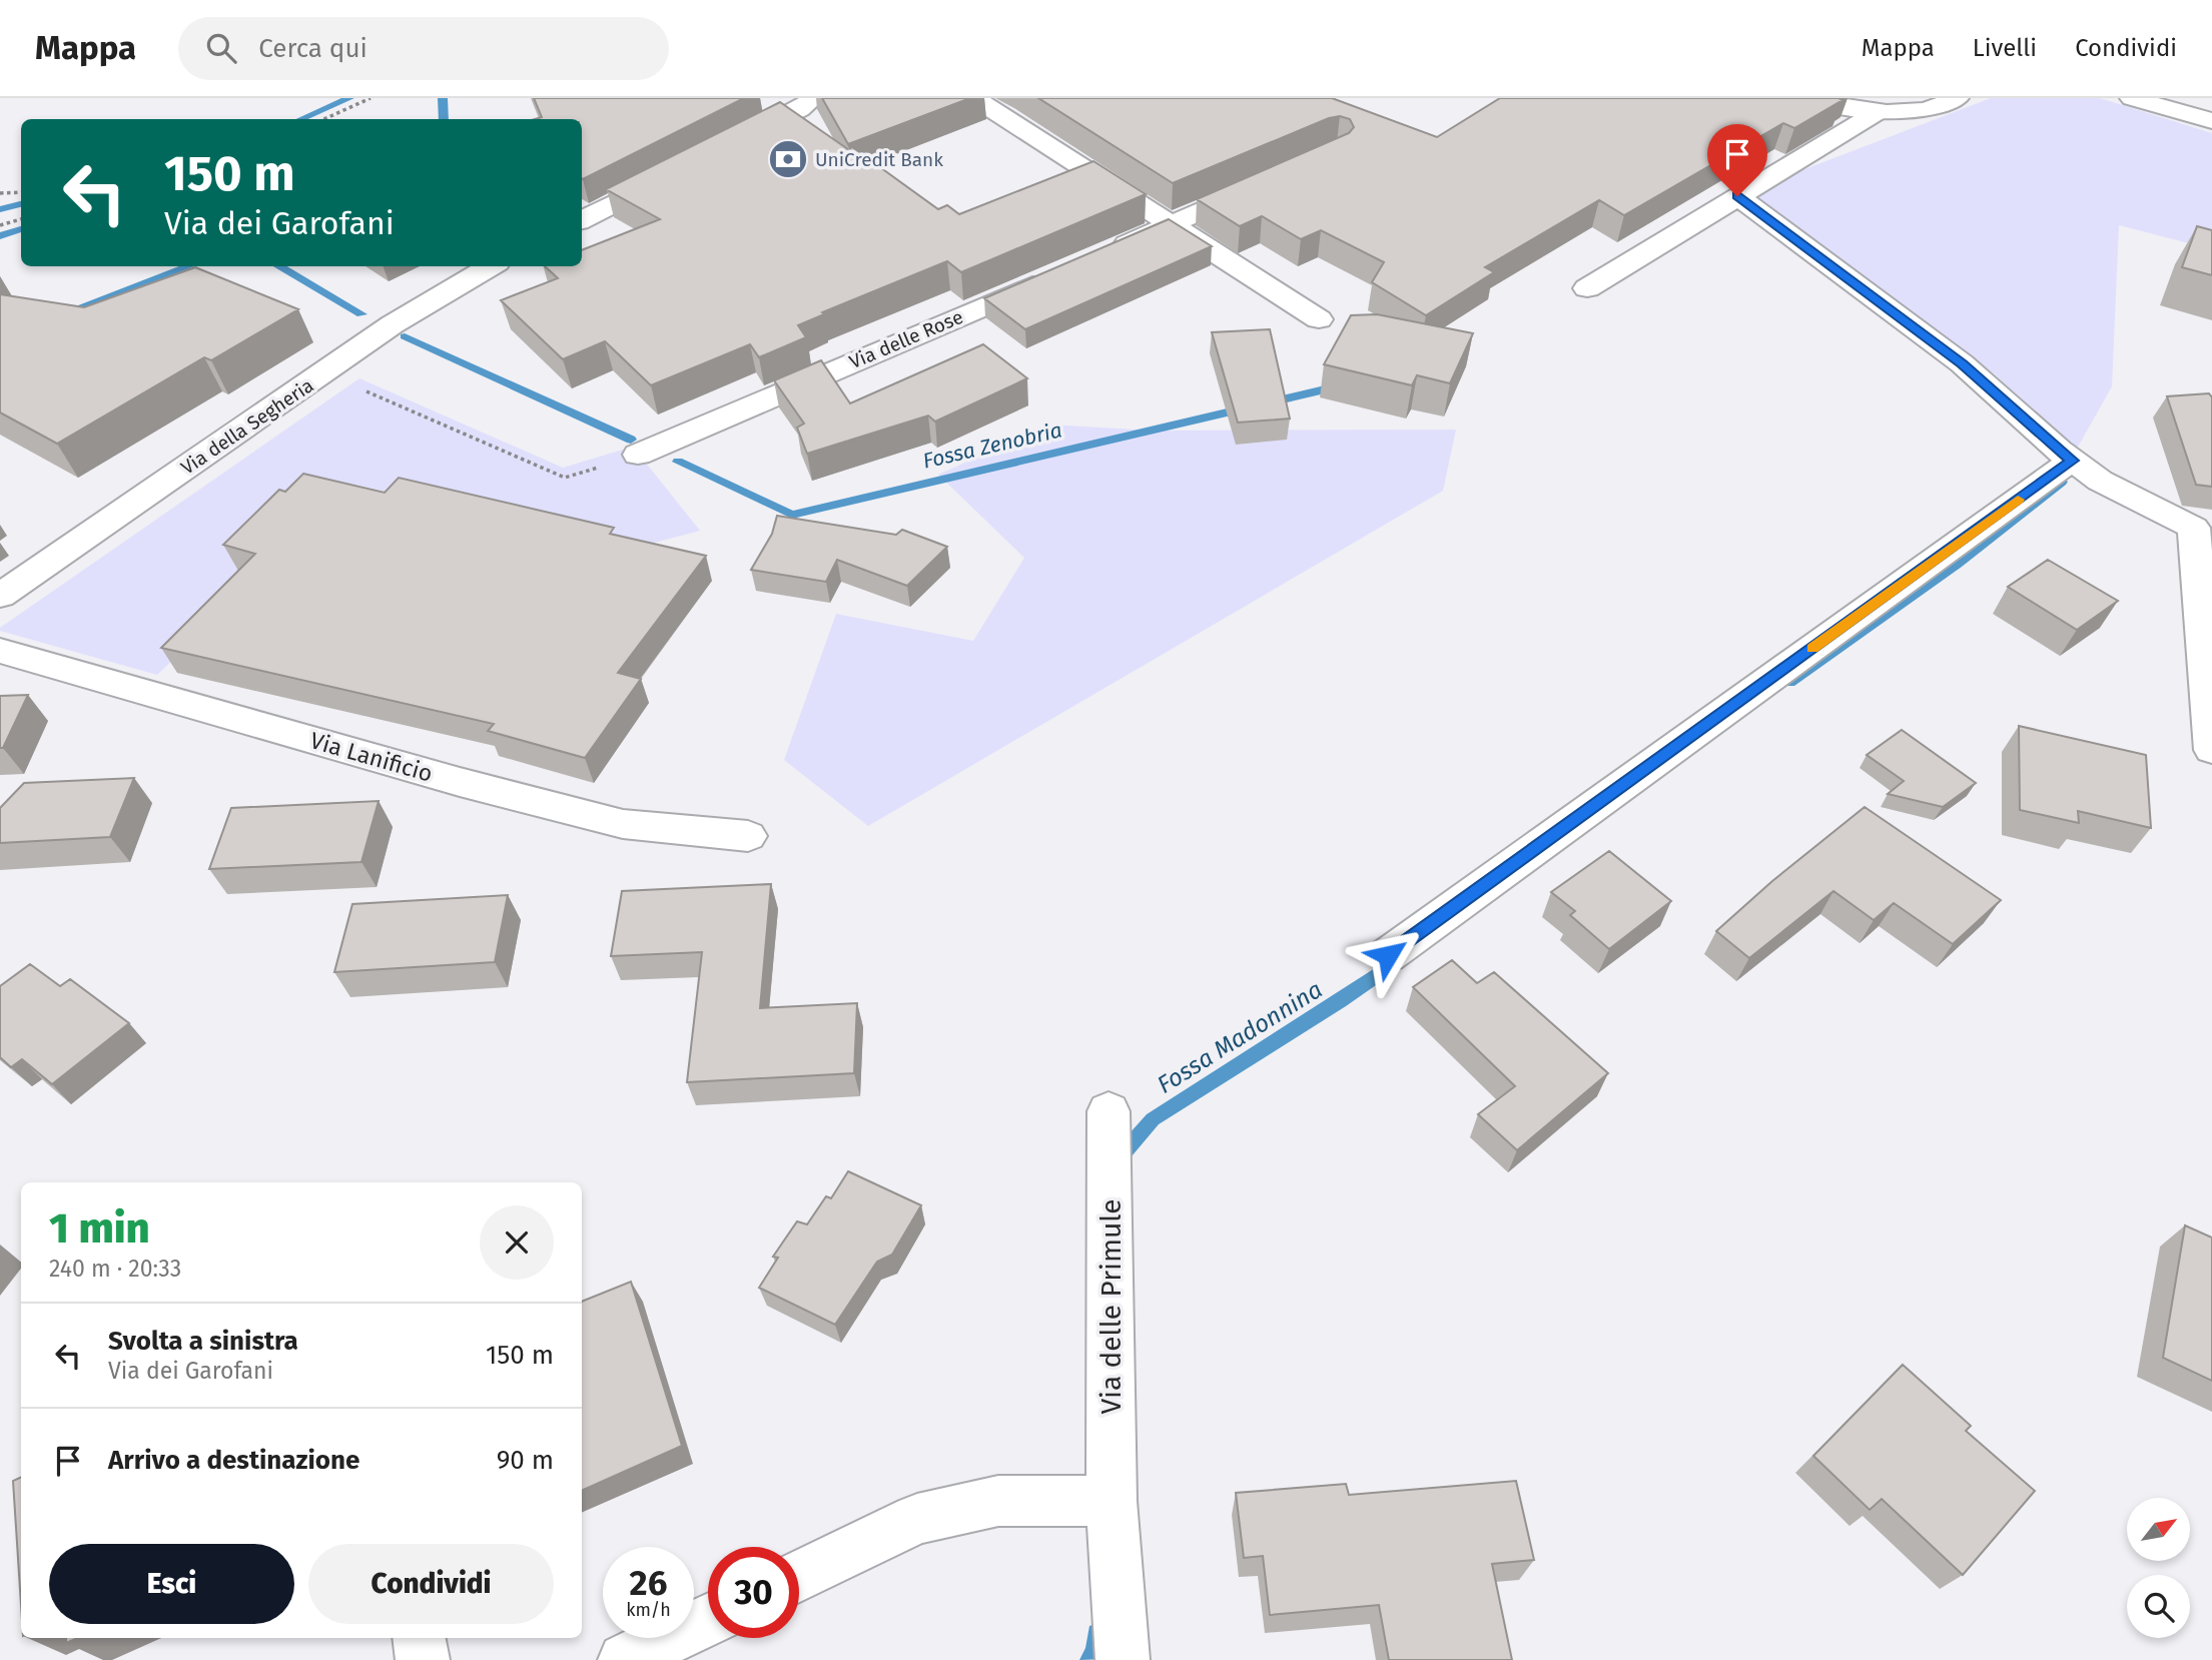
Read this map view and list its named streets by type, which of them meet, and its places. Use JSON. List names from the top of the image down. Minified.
{"streets":{"street":["Via delle Rose","Via della Segheria","Via Lanificio","Via delle Primule"]},"water":["Fossa Zenobria","Fossa Madonnina"],"places":{"bank":["UniCredit Bank"]},"north":"top right","page":{"header":"Mappa","search":"Cerca qui","nav":["Mappa","Livelli","Condividi"],"turn":["150 m","Via dei Garofani"],"heading":["1 min","240 m · 20:33"],"list":[{"name":"Svolta a sinistra","note":"Via dei Garofani","value":"150 m"},{"name":"Arrivo a destinazione","value":"90 m"}],"buttons":["Esci","Condividi"],"speed":"26 km/h","limit":"30"}}
